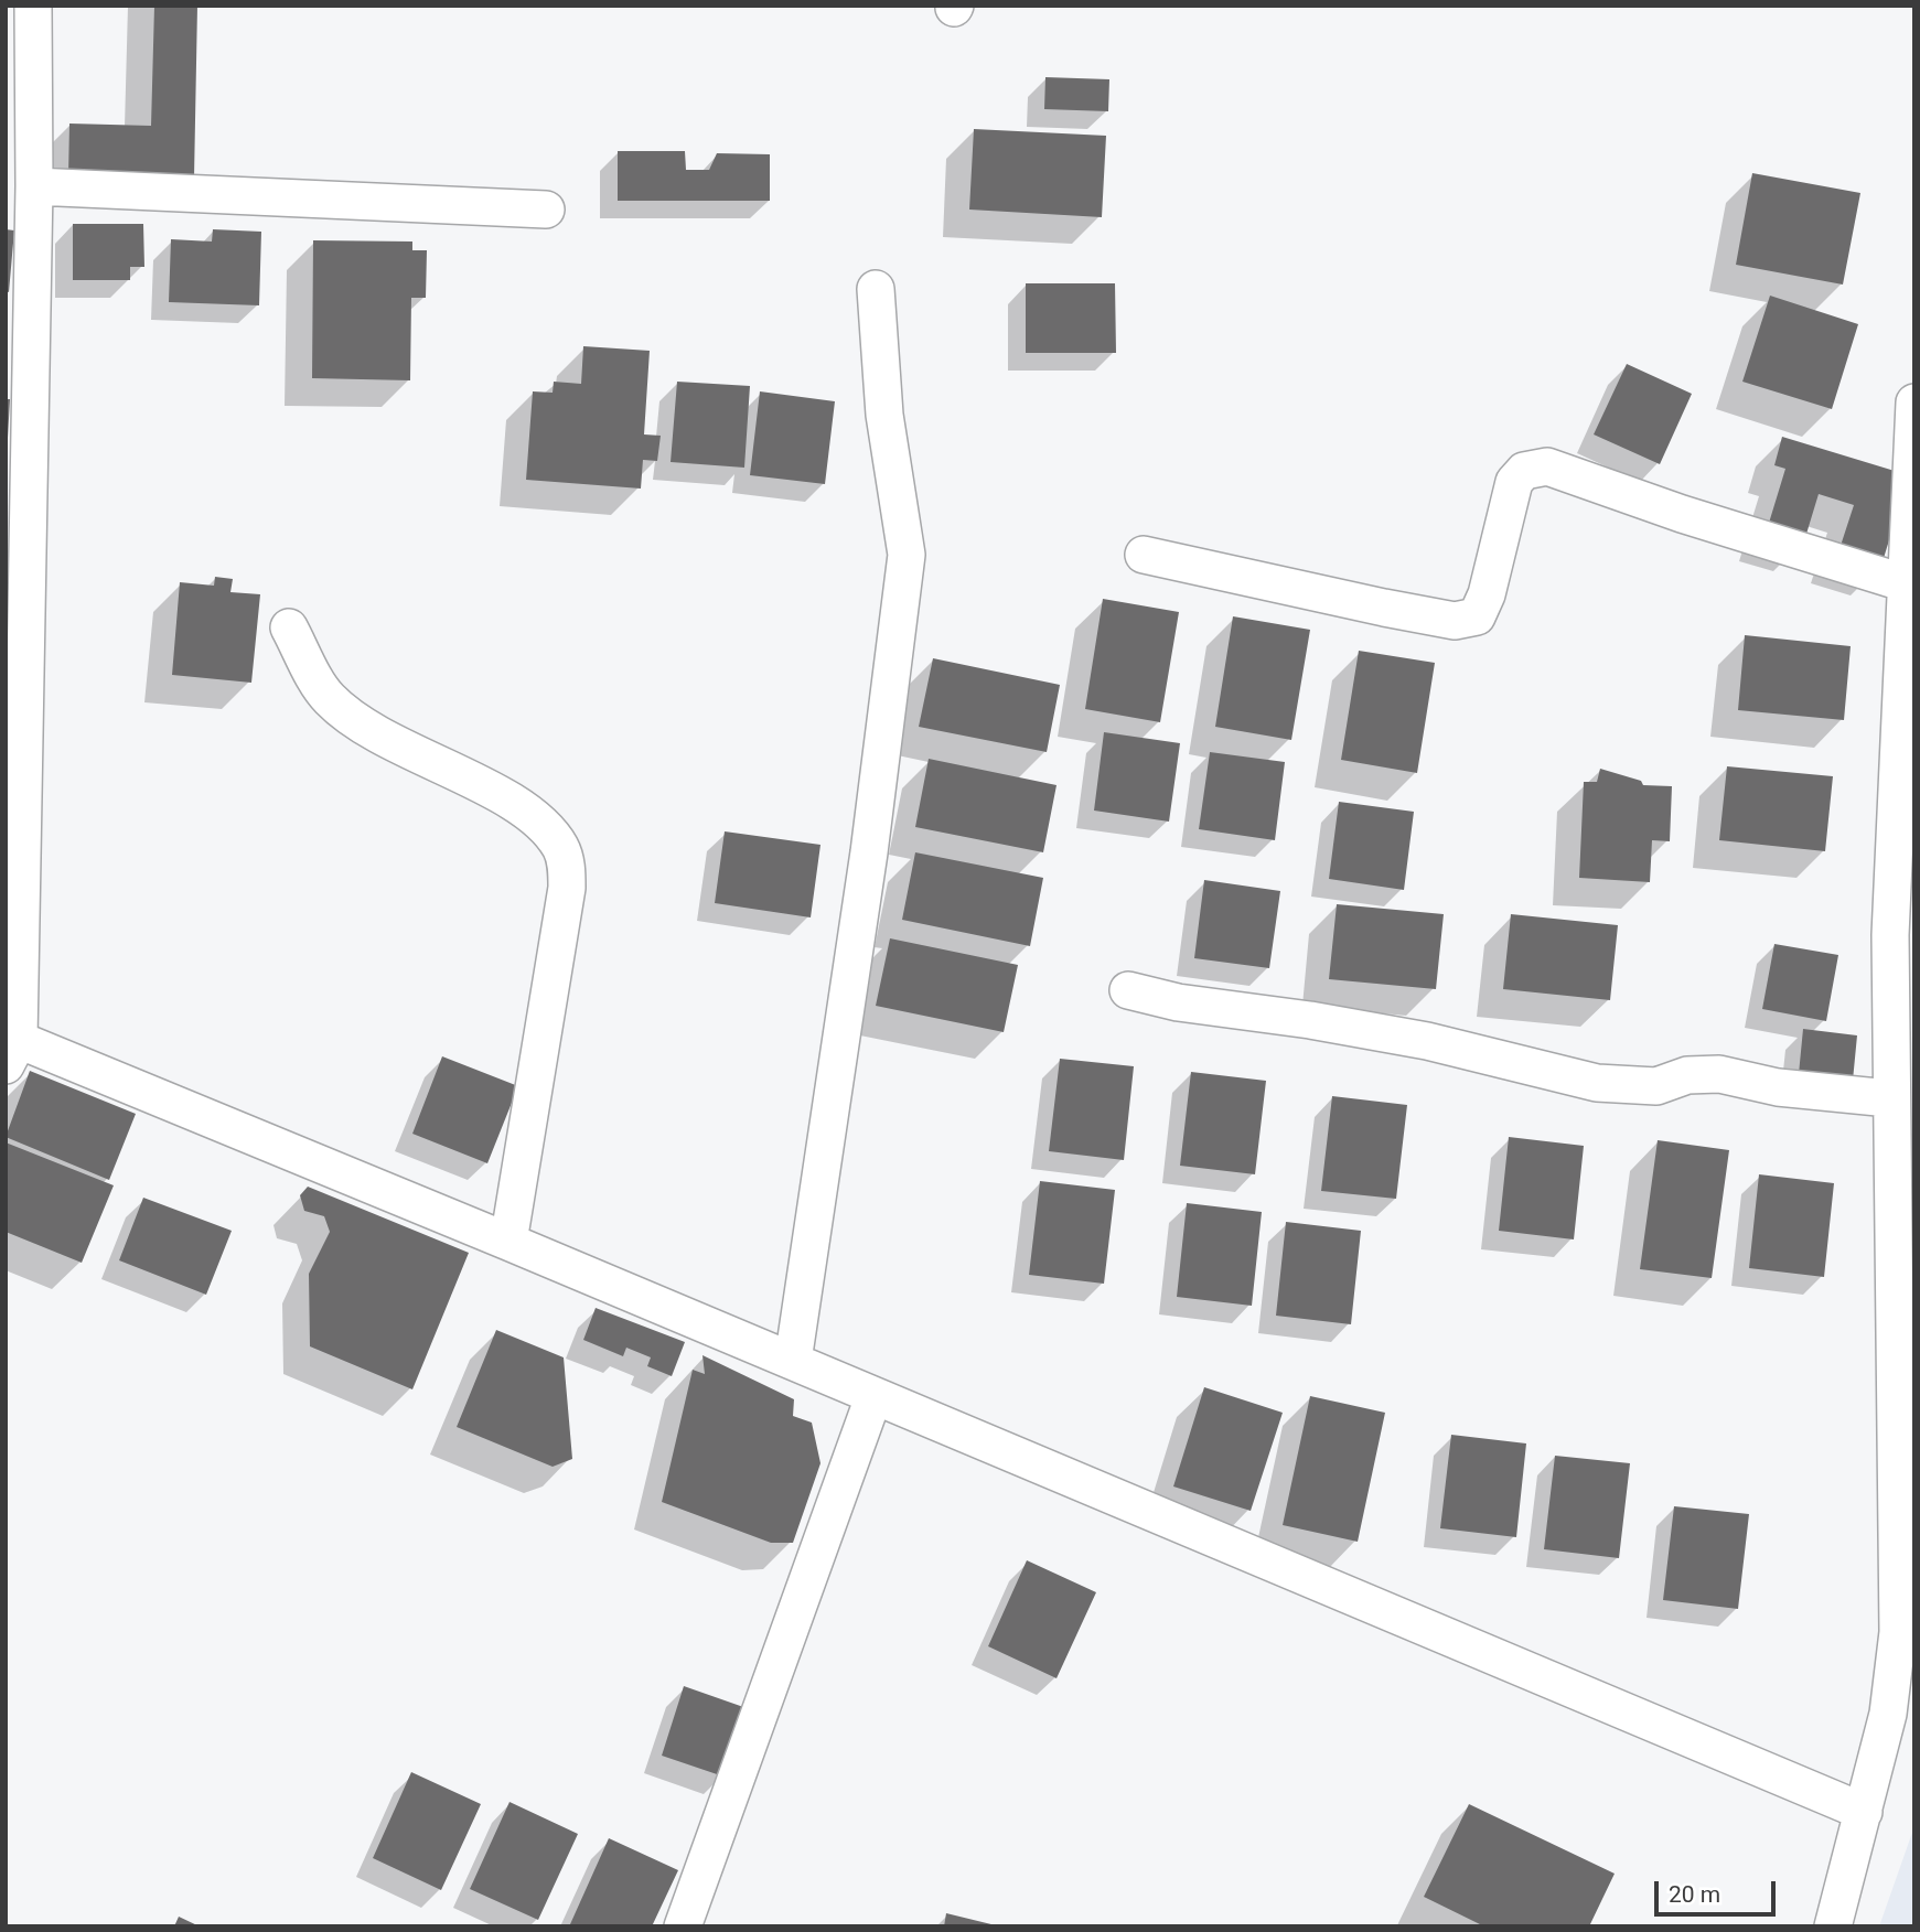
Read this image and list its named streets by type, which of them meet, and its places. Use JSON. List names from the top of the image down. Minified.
{"scale_bar":"20 m"}
